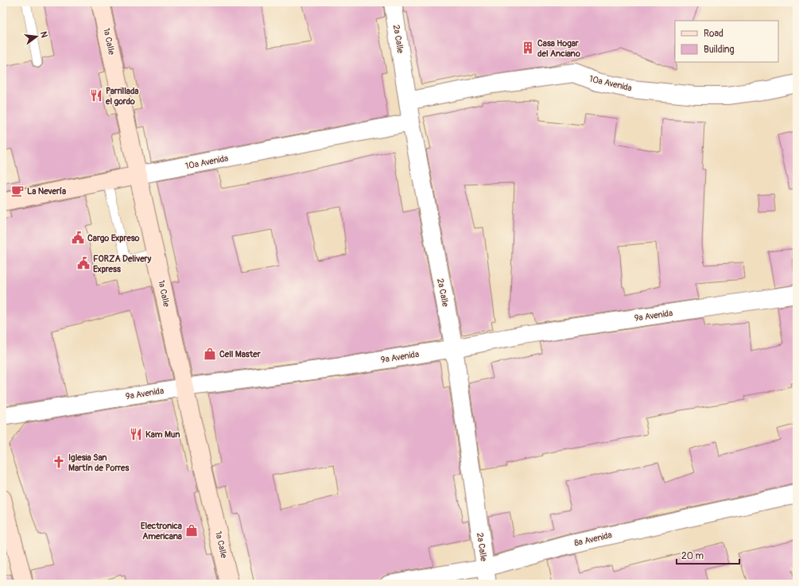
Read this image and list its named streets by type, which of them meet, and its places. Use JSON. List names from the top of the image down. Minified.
{"streets":{"main road":["1a Calle","10a Avenida"],"street":["2a Calle","9a Avenida","8a Avenida"]},"crossings":[["2a Calle","10a Avenida"],["2a Calle","9a Avenida"],["2a Calle","8a Avenida"],["1a Calle","10a Avenida"],["1a Calle","9a Avenida"]],"places":{"building":["Casa Hogar del Anciano"],"restaurant":["Parrillada el gordo","Kam Mun"],"cafe":["La Nevería"],"public building":["Cargo Expreso","FORZA Delivery Express"],"shop":["Cell Master","Electronica Americana"],"church":["Iglesia San Martín de Porres"]},"legend":["Road","Building"],"scale_bar":"20 m","north":"right"}
